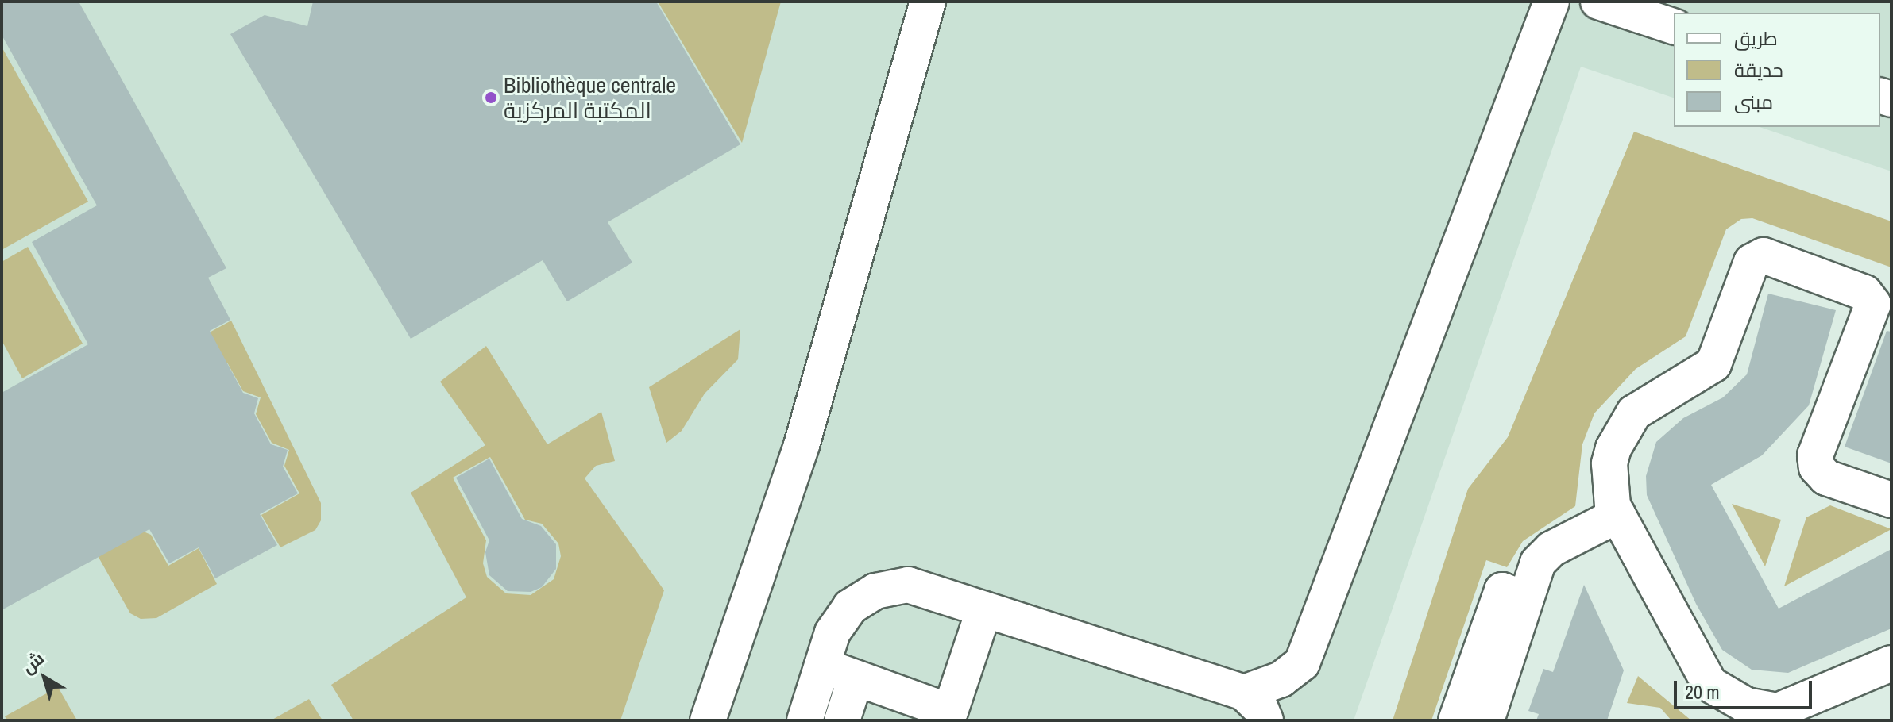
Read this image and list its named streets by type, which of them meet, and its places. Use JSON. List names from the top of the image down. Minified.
{"places":["Bibliothèque centrale المكتبة المركزية"],"legend":["طريق","حديقة","مبنى"],"scale_bar":"20 m","north":"top left"}
